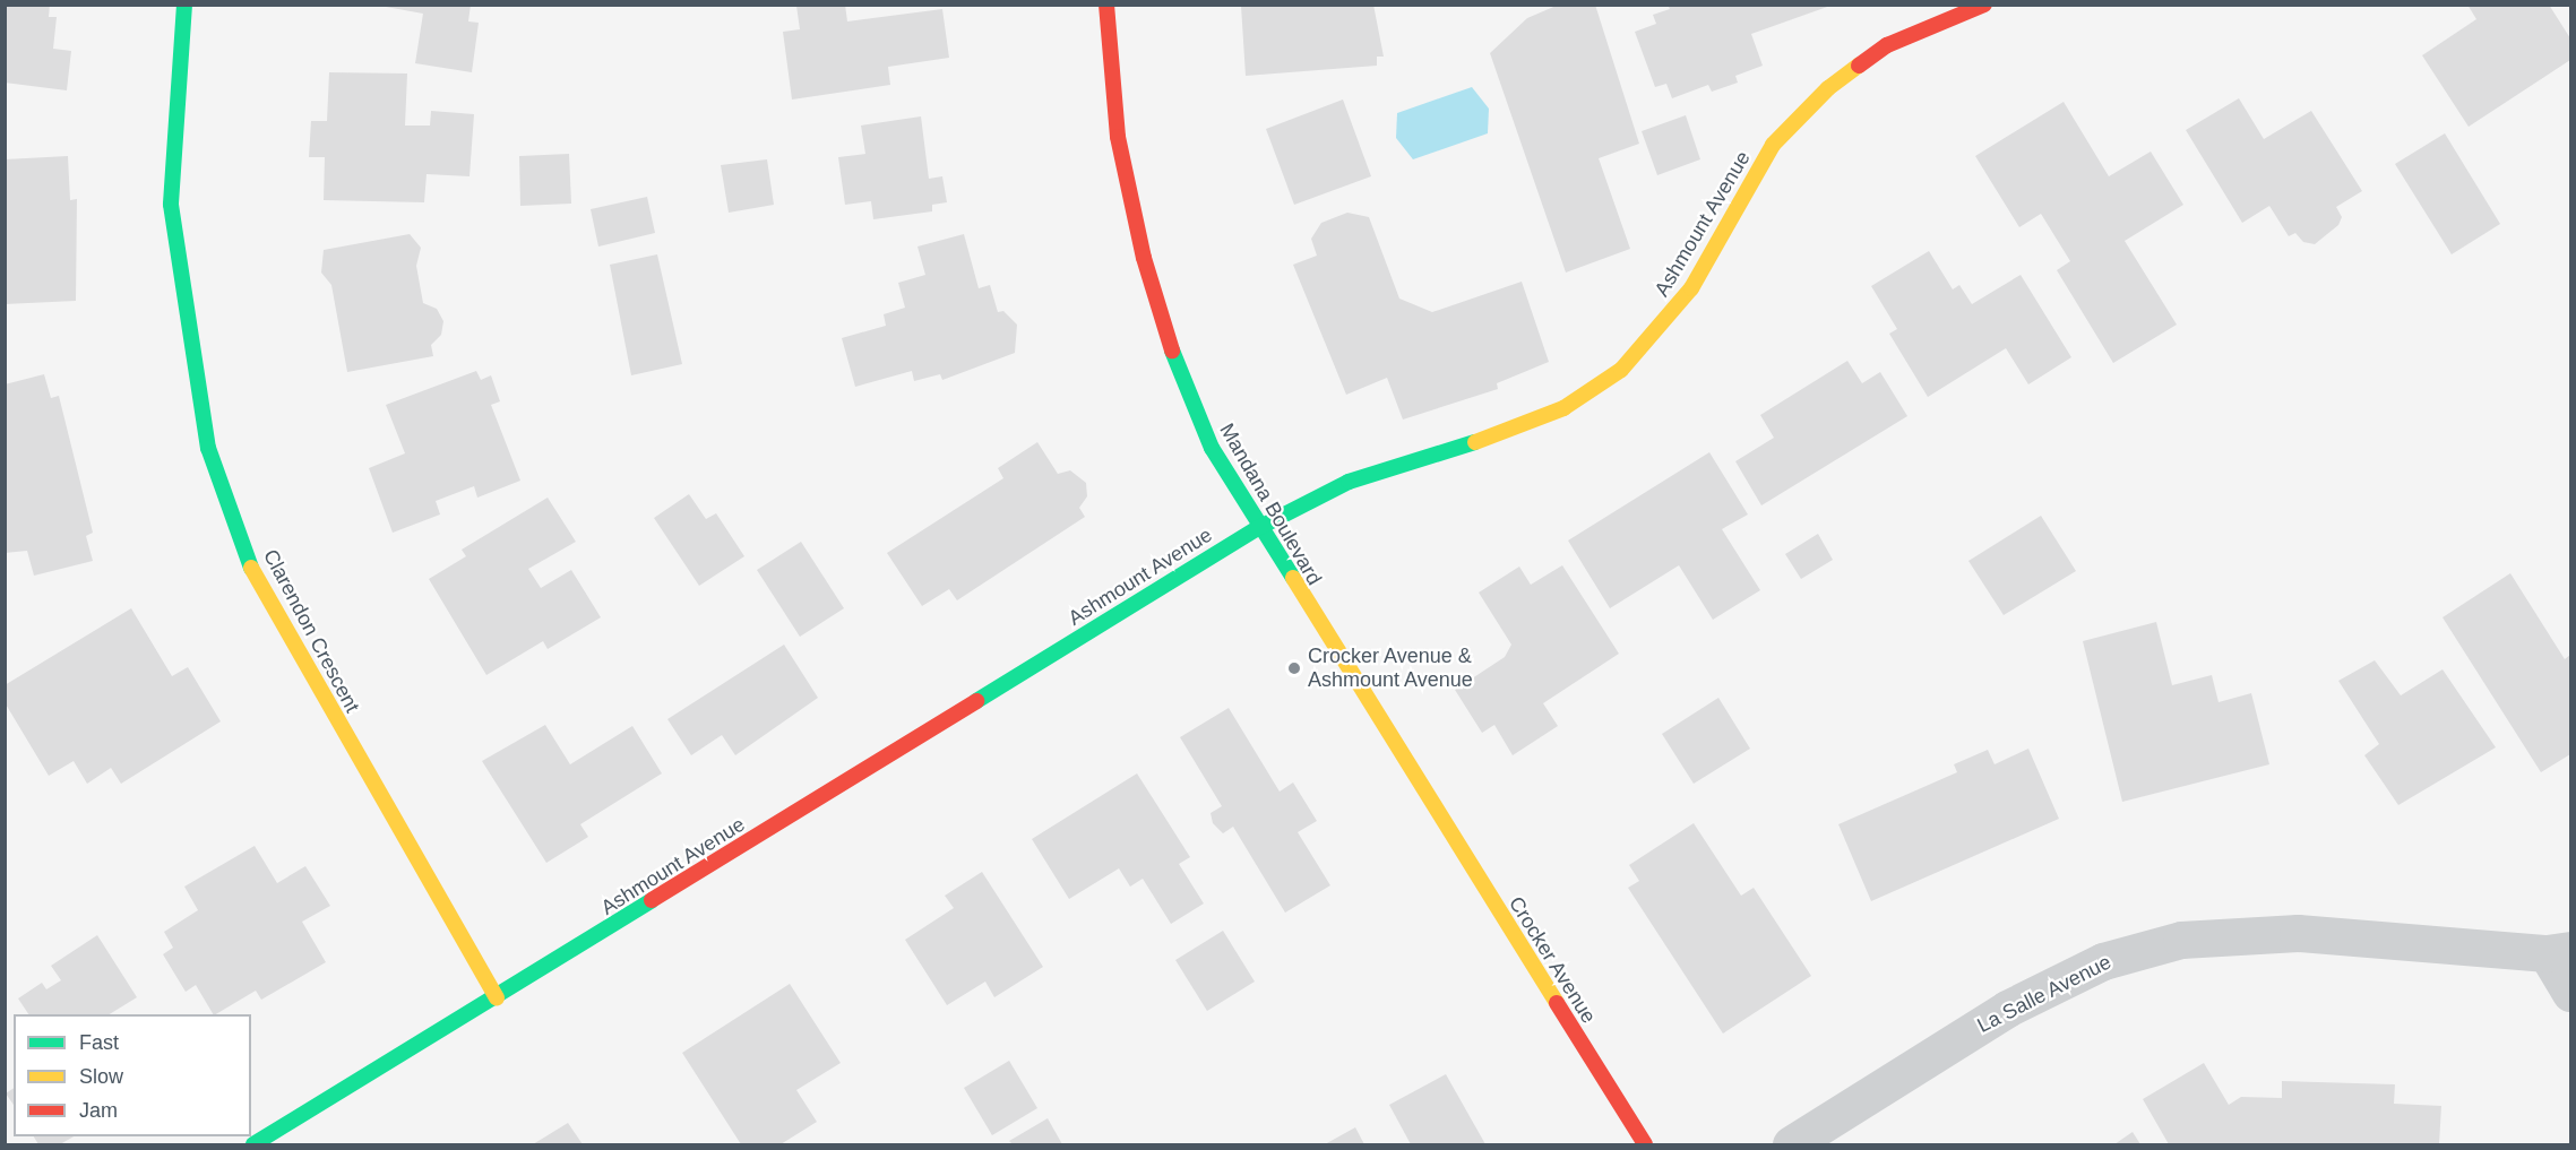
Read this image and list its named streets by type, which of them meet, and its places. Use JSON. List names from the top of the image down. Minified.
{"streets":{"street":["Ashmount Avenue","Mandana Boulevard","Clarendon Crescent","Crocker Avenue","La Salle Avenue"]},"crossings":[["Ashmount Avenue","Mandana Boulevard"],["Ashmount Avenue","Clarendon Crescent"],["Mandana Boulevard","Crocker Avenue"]],"places":["Crocker Avenue & Ashmount Avenue"],"legend":["Fast","Slow","Jam"]}
